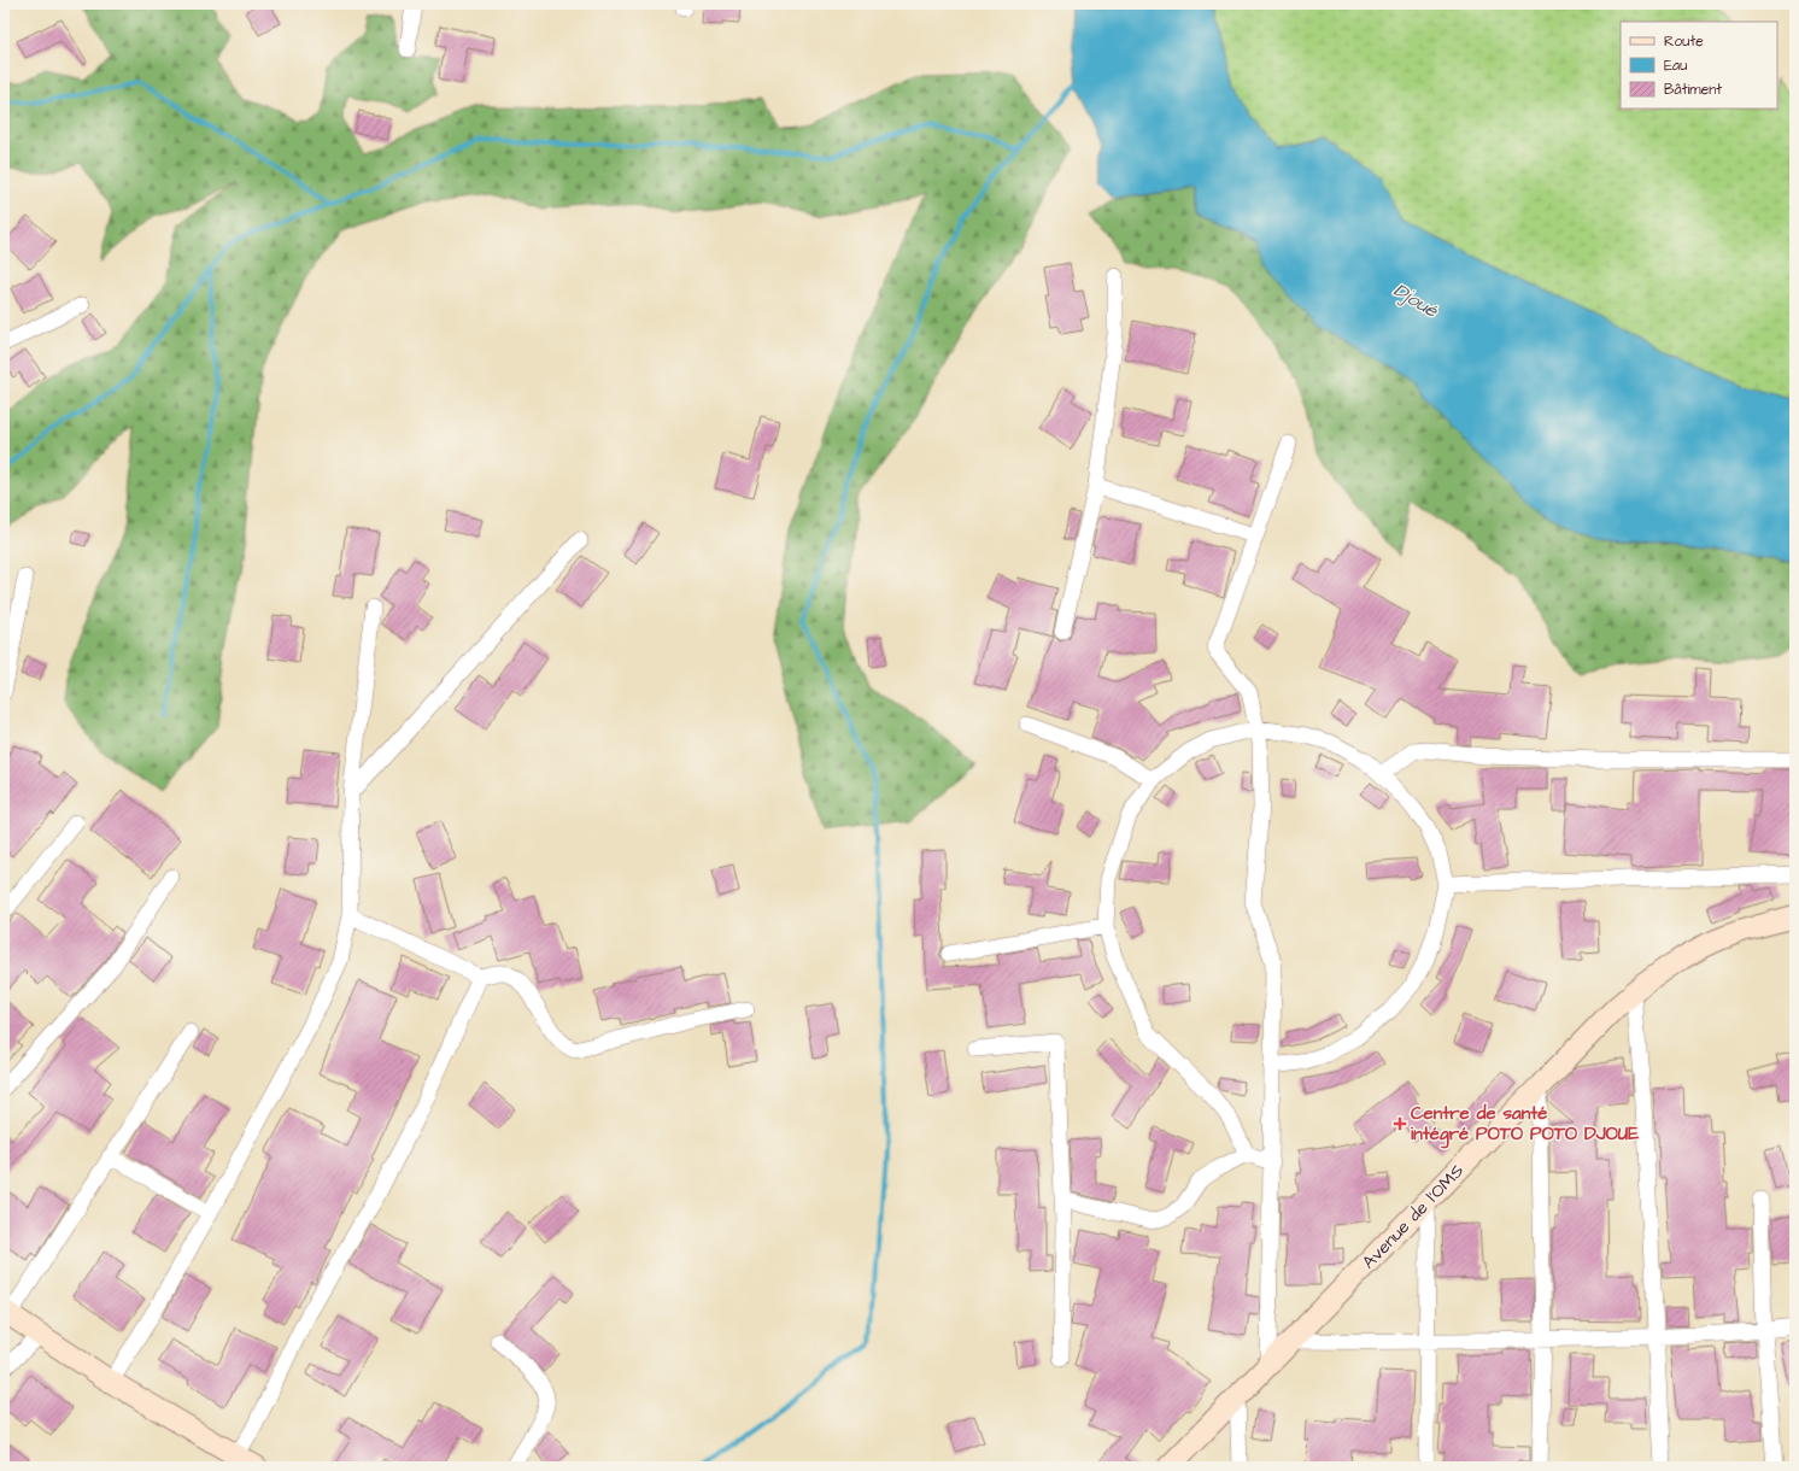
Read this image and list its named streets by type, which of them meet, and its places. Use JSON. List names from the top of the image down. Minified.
{"streets":{"street":["Avenue de l'OMS"]},"water":["Djoué"],"places":{"health":["Centre de santé intégré POTO POTO DJOUE"]},"legend":["Route","Eau","Bâtiment"]}
